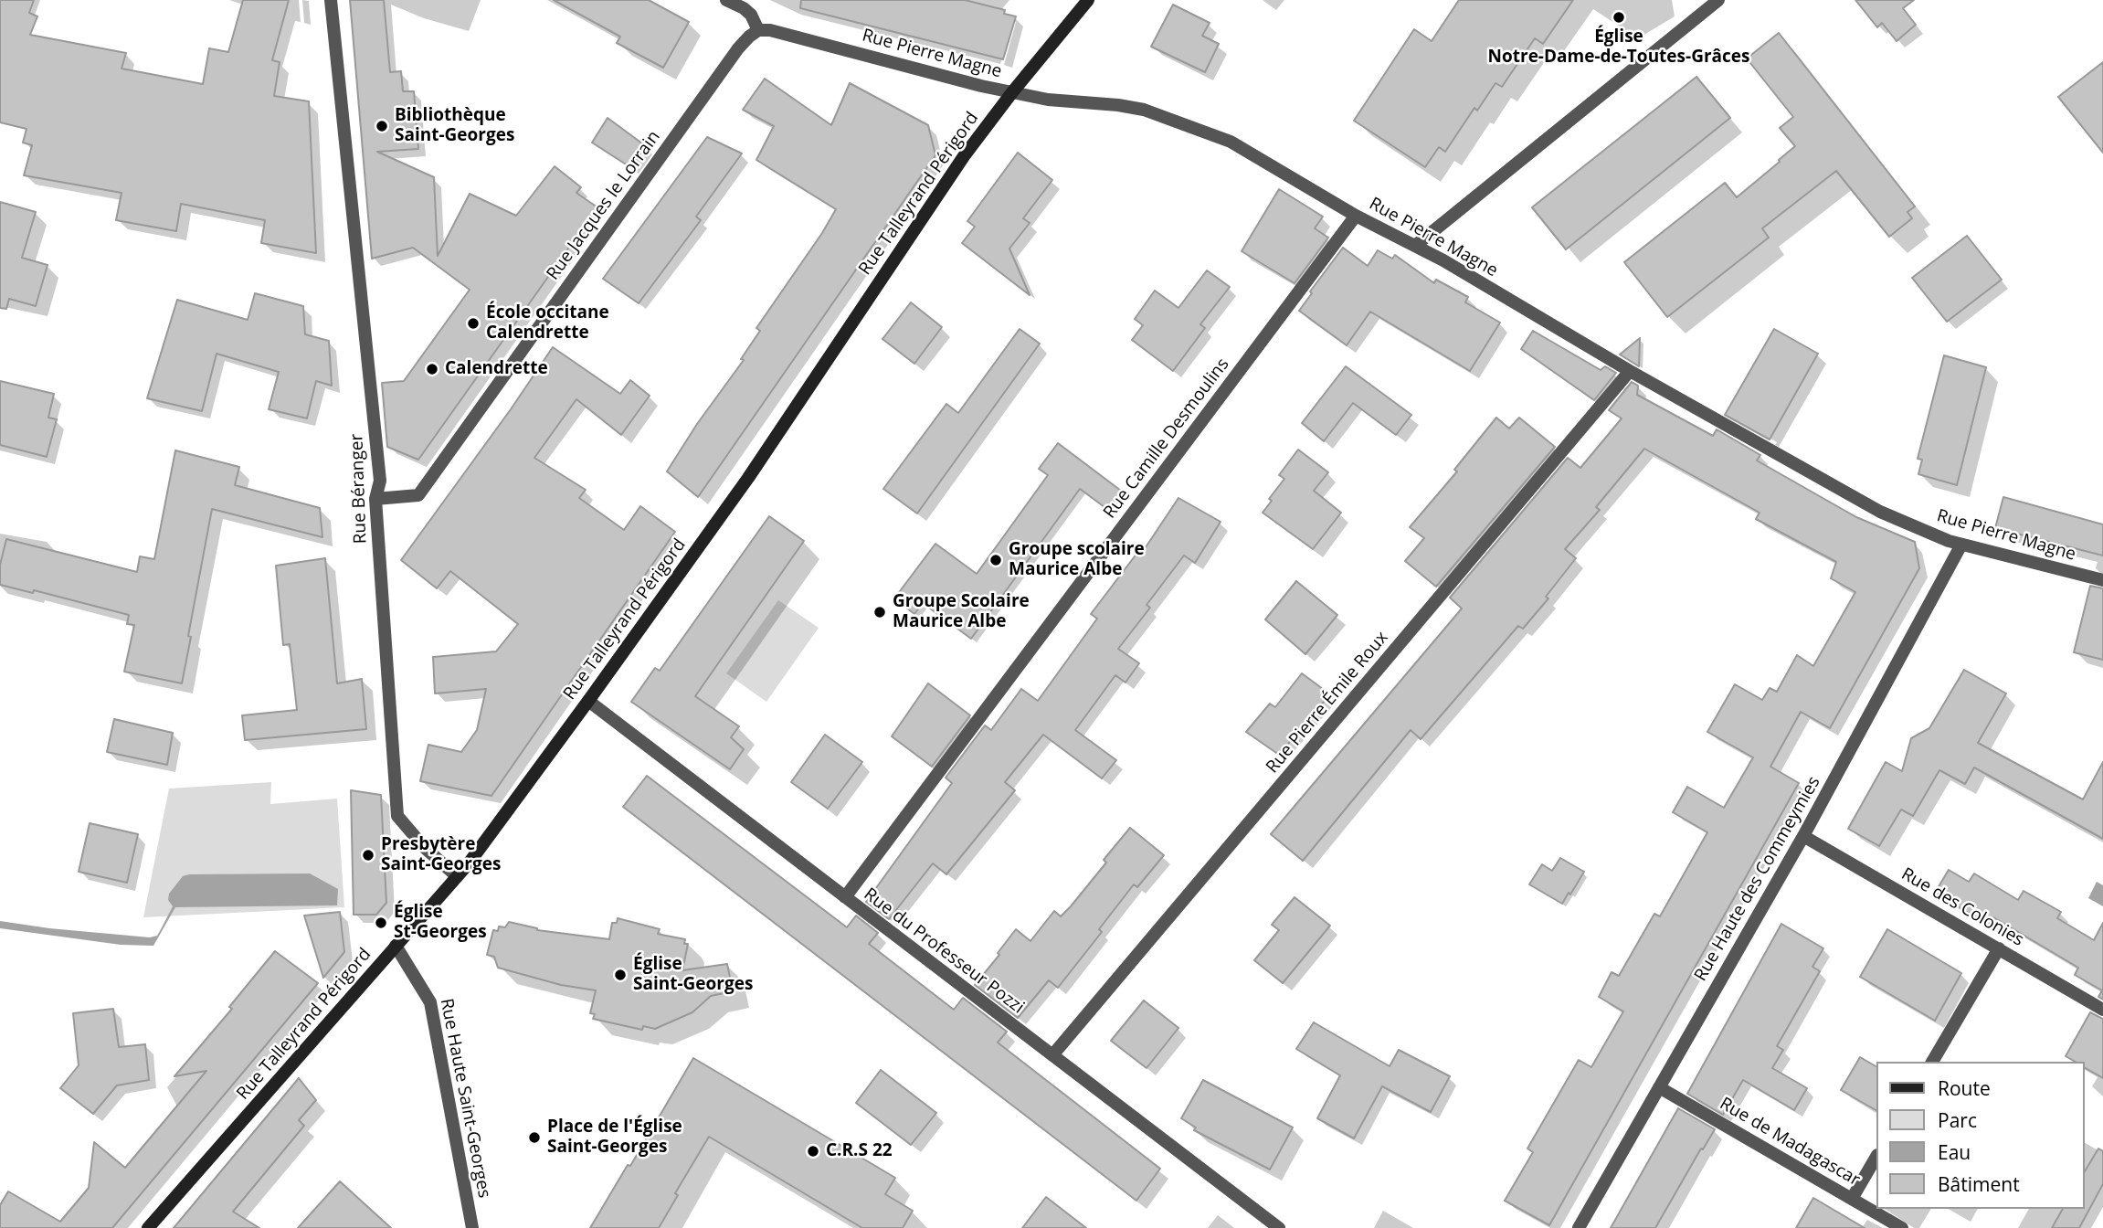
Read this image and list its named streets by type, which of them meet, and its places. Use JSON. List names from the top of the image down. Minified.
{"streets":{"street":["Rue Pierre Magne","Rue Talleyrand Périgord","Rue Jacques le Lorrain","Rue Camille Desmoulins","Rue Béranger","Rue Pierre Émile Roux","Rue Haute des Commeymies","Rue des Colonies","Rue du Professeur Pozzi","Rue Haute Saint-Georges","Rue de Madagascar"]},"crossings":[["Rue Pierre Magne","Rue Talleyrand Périgord"],["Rue Pierre Magne","Rue Jacques le Lorrain"],["Rue Pierre Magne","Rue Camille Desmoulins"],["Rue Pierre Magne","Rue Pierre Émile Roux"],["Rue Pierre Magne","Rue Haute des Commeymies"],["Rue Talleyrand Périgord","Rue Béranger"],["Rue Talleyrand Périgord","Rue du Professeur Pozzi"],["Rue Talleyrand Périgord","Rue Haute Saint-Georges"],["Rue Jacques le Lorrain","Rue Béranger"],["Rue Camille Desmoulins","Rue du Professeur Pozzi"],["Rue Pierre Émile Roux","Rue du Professeur Pozzi"],["Rue Haute des Commeymies","Rue des Colonies"],["Rue Haute des Commeymies","Rue de Madagascar"]],"places":["Église Notre-Dame-de-Toutes-Grâces","Bibliothèque Saint-Georges","École occitane Calendrette","Calendrette","Groupe scolaire Maurice Albe","Groupe Scolaire Maurice Albe","Presbytère Saint-Georges","Église St-Georges","Église Saint-Georges","Place de l'Église Saint-Georges","C.R.S 22"],"legend":["Route","Parc","Eau","Bâtiment"]}
